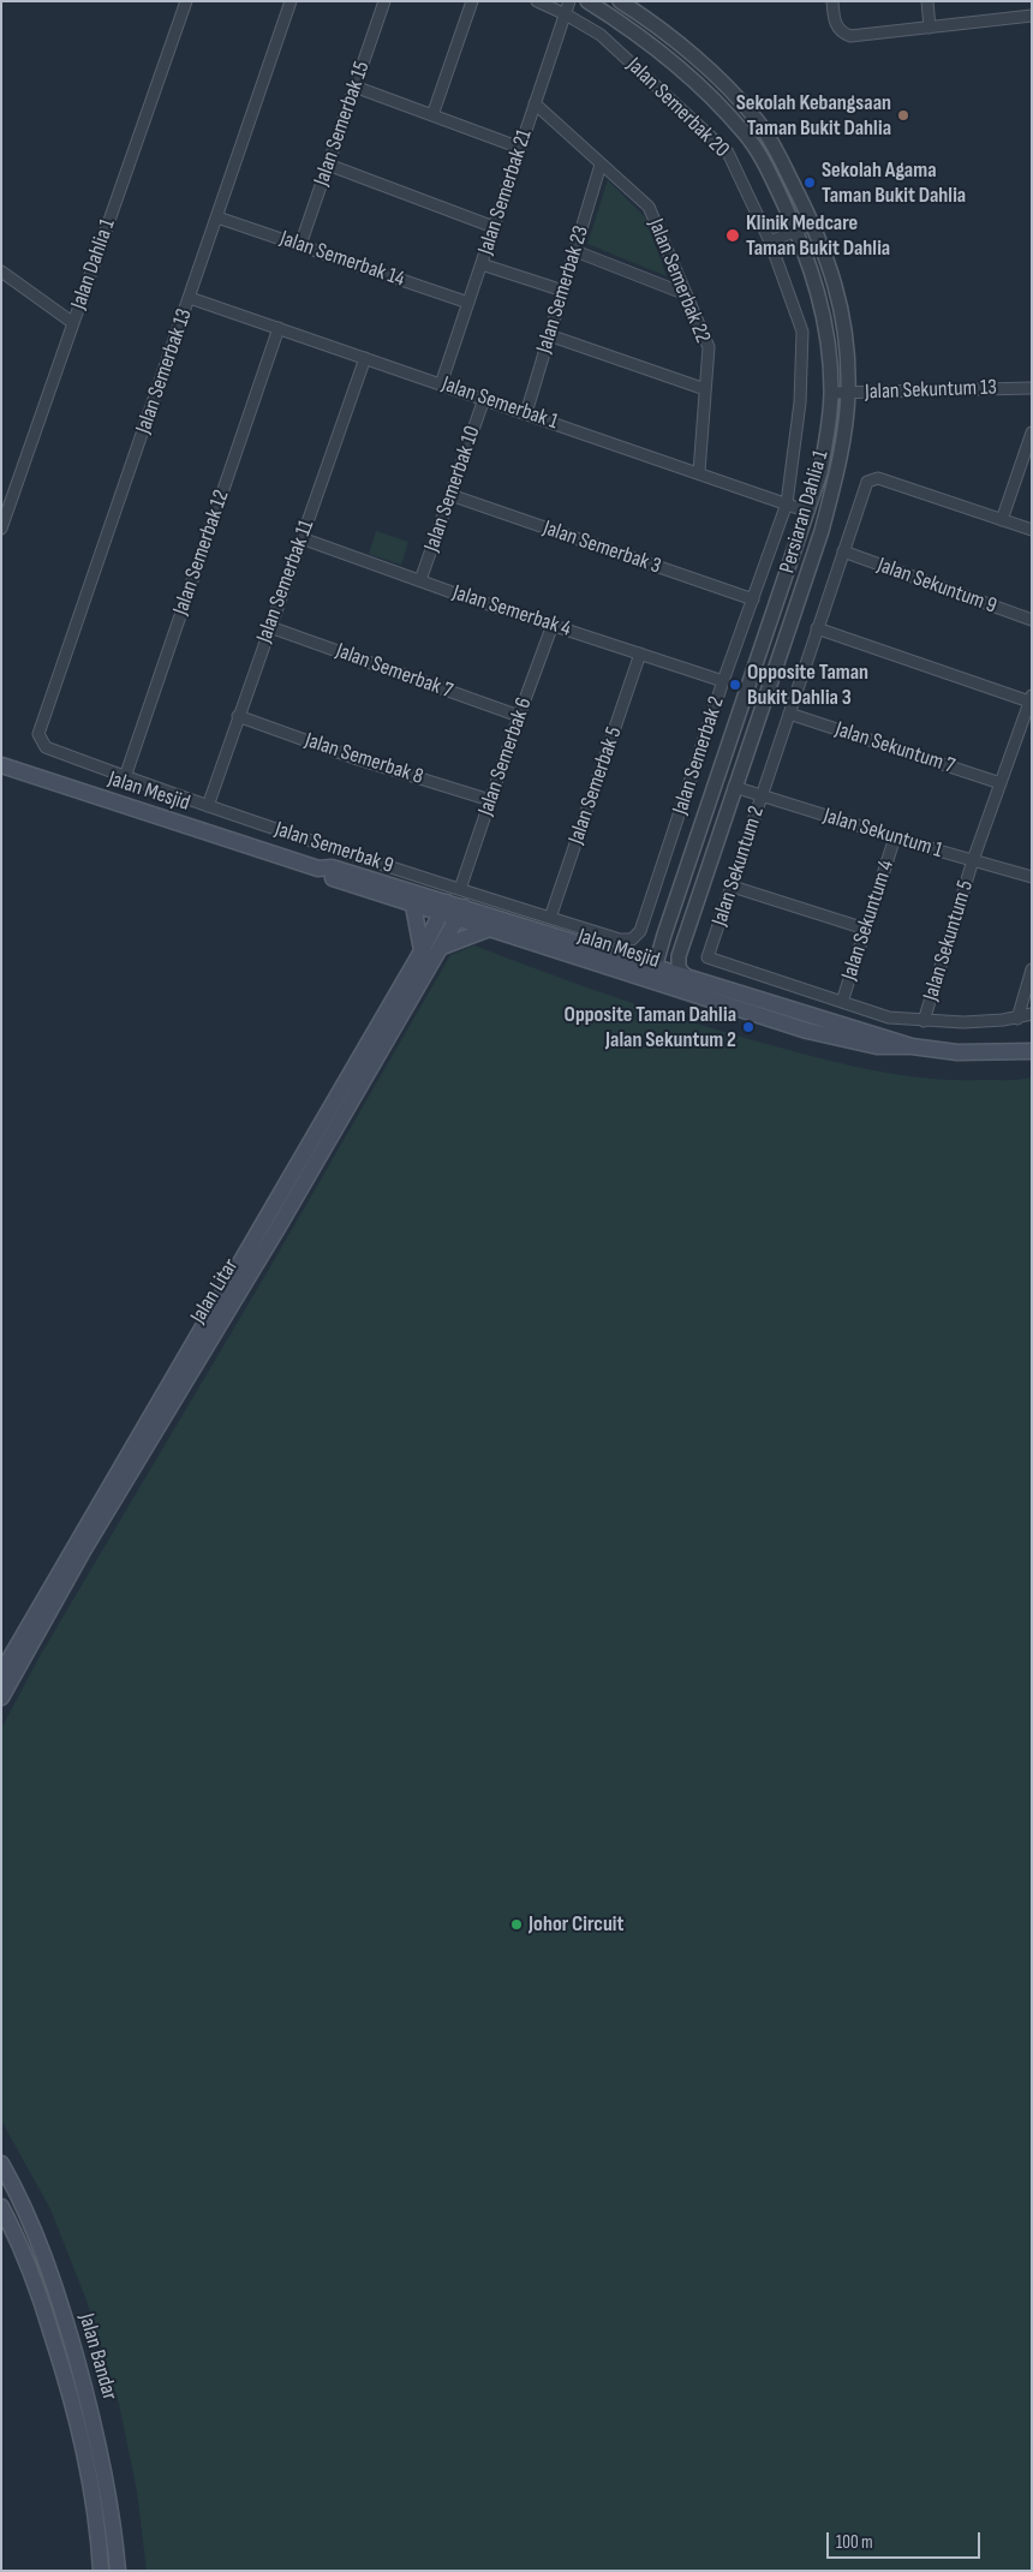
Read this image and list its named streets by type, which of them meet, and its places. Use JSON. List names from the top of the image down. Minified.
{"streets":{"main road":["Jalan Mesjid","Jalan Litar","Jalan Bandar"],"street":["Jalan Semerbak 20","Jalan Semerbak 15","Jalan Semerbak 21","Jalan Semerbak 14","Jalan Dahlia 1","Jalan Semerbak 22","Jalan Semerbak 23","Jalan Semerbak 13","Jalan Sekuntum 13","Jalan Semerbak 1","Jalan Semerbak 10","Persiaran Dahlia 1","Jalan Semerbak 3","Jalan Semerbak 12","Jalan Semerbak 11","Jalan Sekuntum 9","Jalan Semerbak 4","Jalan Semerbak 7","Jalan Sekuntum 7","Jalan Semerbak 2","Jalan Semerbak 6","Jalan Semerbak 8","Jalan Semerbak 5","Jalan Sekuntum 1","Jalan Semerbak 9","Jalan Sekuntum 2","Jalan Sekuntum 4","Jalan Sekuntum 5"]},"crossings":[["Jalan Semerbak 20","Jalan Semerbak 21"],["Jalan Semerbak 20","Jalan Semerbak 1"],["Jalan Semerbak 20","Jalan Semerbak 2"],["Jalan Semerbak 15","Jalan Semerbak 14"],["Jalan Semerbak 21","Jalan Semerbak 14"],["Jalan Semerbak 21","Jalan Semerbak 22"],["Jalan Semerbak 21","Jalan Semerbak 1"],["Jalan Semerbak 14","Jalan Semerbak 13"],["Jalan Semerbak 22","Jalan Semerbak 23"],["Jalan Semerbak 22","Jalan Semerbak 1"],["Jalan Semerbak 23","Jalan Semerbak 1"],["Jalan Semerbak 13","Jalan Semerbak 1"],["Jalan Semerbak 13","Jalan Semerbak 9"],["Jalan Sekuntum 13","Persiaran Dahlia 1"],["Jalan Semerbak 1","Jalan Semerbak 10"],["Jalan Semerbak 1","Persiaran Dahlia 1"],["Jalan Semerbak 1","Jalan Semerbak 12"],["Jalan Semerbak 1","Jalan Semerbak 11"],["Jalan Semerbak 1","Jalan Semerbak 2"],["Jalan Semerbak 10","Jalan Semerbak 3"],["Jalan Semerbak 10","Jalan Semerbak 4"],["Persiaran Dahlia 1","Jalan Mesjid"],["Persiaran Dahlia 1","Jalan Sekuntum 1"],["Jalan Semerbak 3","Jalan Semerbak 2"],["Jalan Semerbak 12","Jalan Semerbak 9"],["Jalan Semerbak 11","Jalan Semerbak 4"],["Jalan Semerbak 11","Jalan Semerbak 7"],["Jalan Semerbak 11","Jalan Semerbak 8"],["Jalan Semerbak 11","Jalan Semerbak 9"],["Jalan Sekuntum 9","Jalan Sekuntum 2"],["Jalan Semerbak 4","Jalan Semerbak 2"],["Jalan Semerbak 4","Jalan Semerbak 6"],["Jalan Semerbak 4","Jalan Semerbak 5"],["Jalan Semerbak 7","Jalan Semerbak 6"],["Jalan Sekuntum 7","Jalan Sekuntum 2"],["Jalan Sekuntum 7","Jalan Sekuntum 5"],["Jalan Semerbak 2","Jalan Semerbak 9"],["Jalan Semerbak 6","Jalan Semerbak 8"],["Jalan Semerbak 6","Jalan Semerbak 9"],["Jalan Semerbak 5","Jalan Semerbak 9"],["Jalan Mesjid","Jalan Litar"],["Jalan Sekuntum 1","Jalan Sekuntum 2"],["Jalan Sekuntum 1","Jalan Sekuntum 4"],["Jalan Sekuntum 1","Jalan Sekuntum 5"],["Jalan Sekuntum 2","Jalan Sekuntum 4"],["Jalan Sekuntum 2","Jalan Sekuntum 5"]],"places":["Sekolah Kebangsaan Taman Bukit Dahlia","Sekolah Agama Taman Bukit Dahlia","Klinik Medcare Taman Bukit Dahlia","Opposite Taman Bukit Dahlia 3","Opposite Taman Dahlia Jalan Sekuntum 2","Johor Circuit"],"scale_bar":"100 m"}
